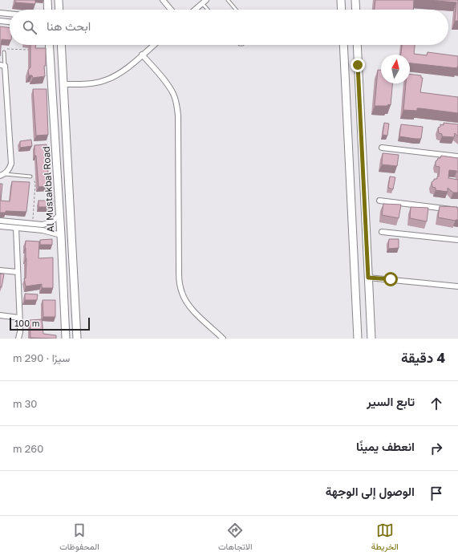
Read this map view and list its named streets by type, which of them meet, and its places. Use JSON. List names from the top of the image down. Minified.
{"streets":{"street":["Al Mustakbal Road"]},"scale_bar":"100 m","north":"top","page":{"search":"ابحث هنا","scale":"100 m","heading":["4 دقيقة","سيرًا · 290 m"],"list":[["تابع السير","30 m"],["انعطف يمينًا","260 m"],"الوصول إلى الوجهة"],"nav":["الخريطة","الاتجاهات","المحفوظات"]}}
